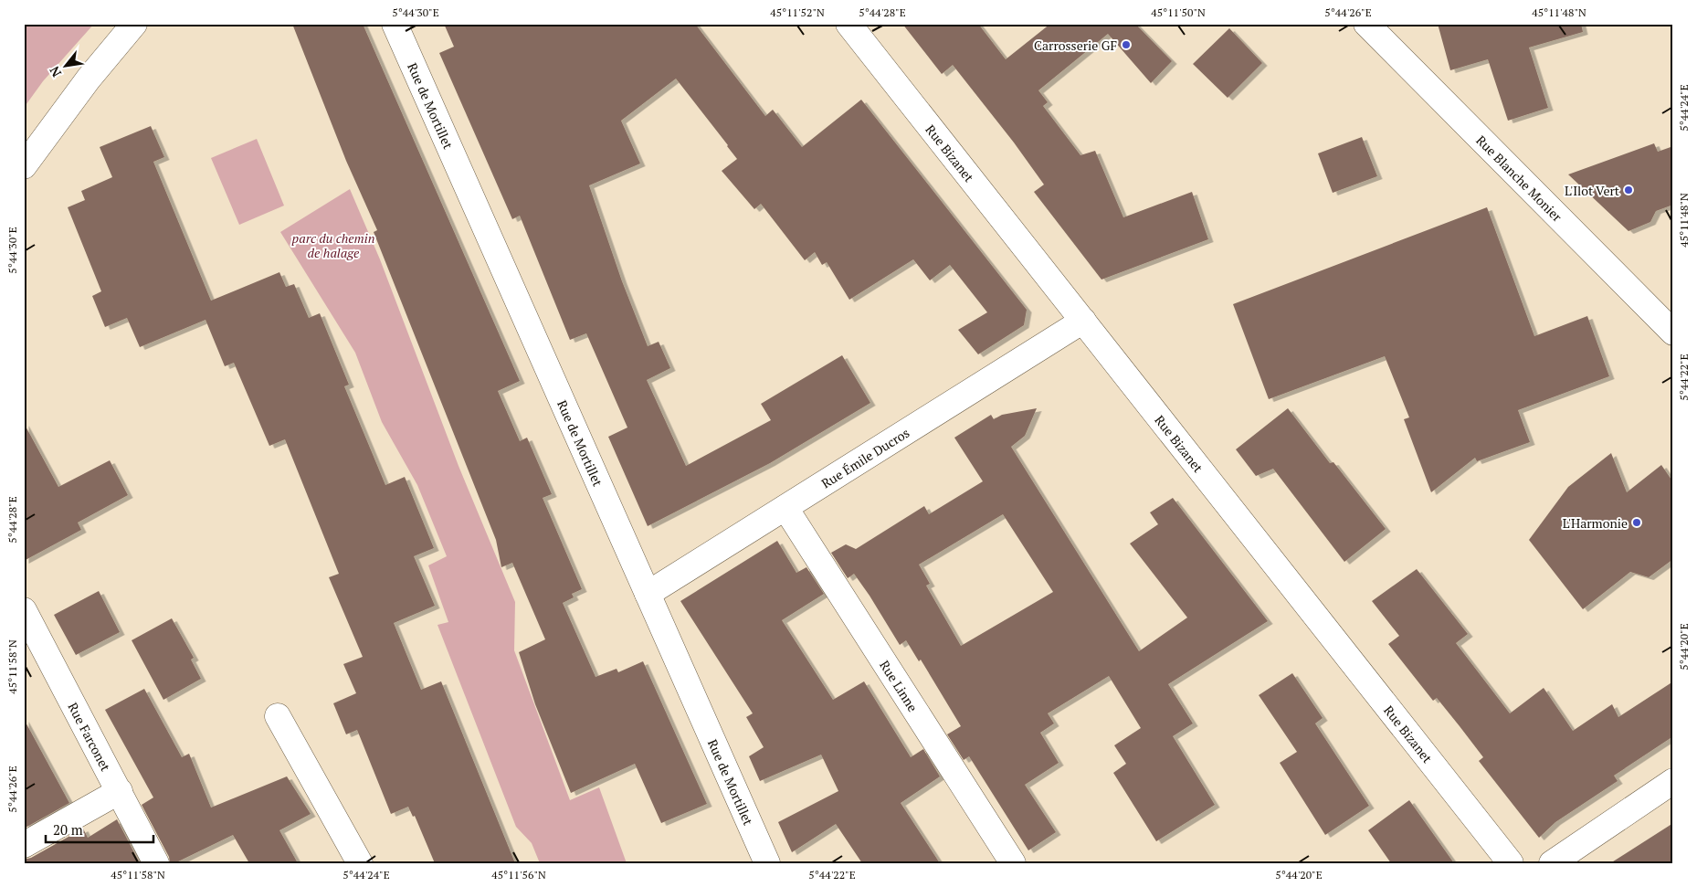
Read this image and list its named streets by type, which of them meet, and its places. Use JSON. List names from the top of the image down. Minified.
{"streets":{"street":["Rue de Mortillet","Rue Bizanet","Rue Blanche Monier","Rue Émile Ducros","Rue Linne","Rue Farconet"]},"crossings":[["Rue de Mortillet","Rue Émile Ducros"],["Rue Bizanet","Rue Émile Ducros"],["Rue Émile Ducros","Rue Linne"]],"parks":["parc du chemin de halage"],"places":["Carrosserie GF","L'Ilot Vert","L'Harmonie"],"scale_bar":"20 m","north":"bottom left","coordinates":["5°44'30\"E","45°11'52\"N","5°44'28\"E","45°11'50\"N","5°44'26\"E","45°11'48\"N","5°44'24\"E","5°44'22\"E","5°44'20\"E","45°11'58\"N","45°11'56\"N"]}
